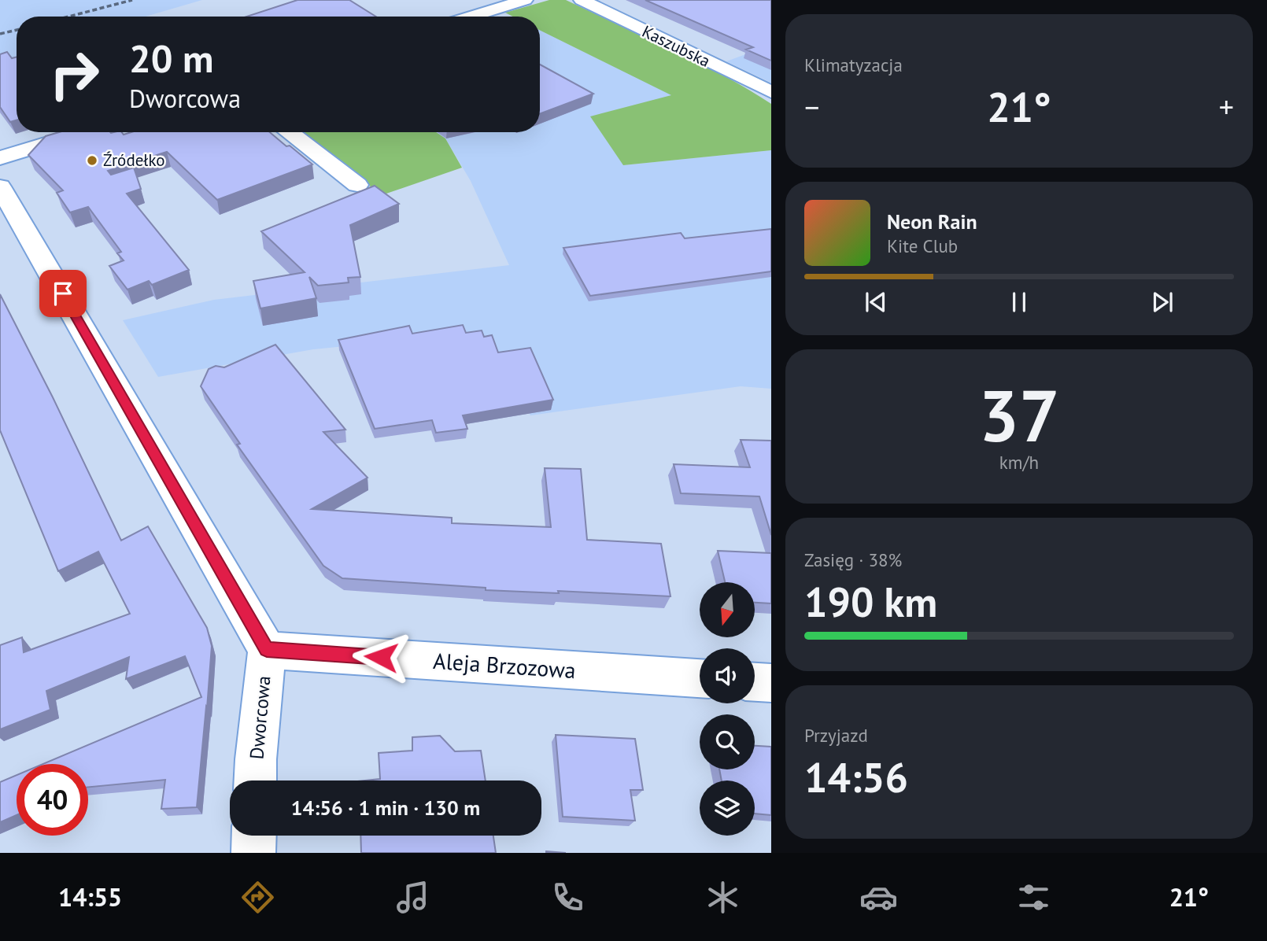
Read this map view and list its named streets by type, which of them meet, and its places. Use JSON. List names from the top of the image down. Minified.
{"streets":{"street":["Kaszubska","Aleja Brzozowa","Dworcowa"]},"crossings":[["Aleja Brzozowa","Dworcowa"]],"places":["Źródełko"],"north":"bottom","page":{"tile":["Klimatyzacja",["37","km/h"],["Zasięg · 38%","190 km"],["Przyjazd","14:56"]],"turn":["20 m","Dworcowa"],"heat":["−","21°","+"],"song":["Neon Rain","Kite Club"],"limit":"40","trip":"14:56 · 1 min · 130 m","tabs":["14:55","21°"]}}
